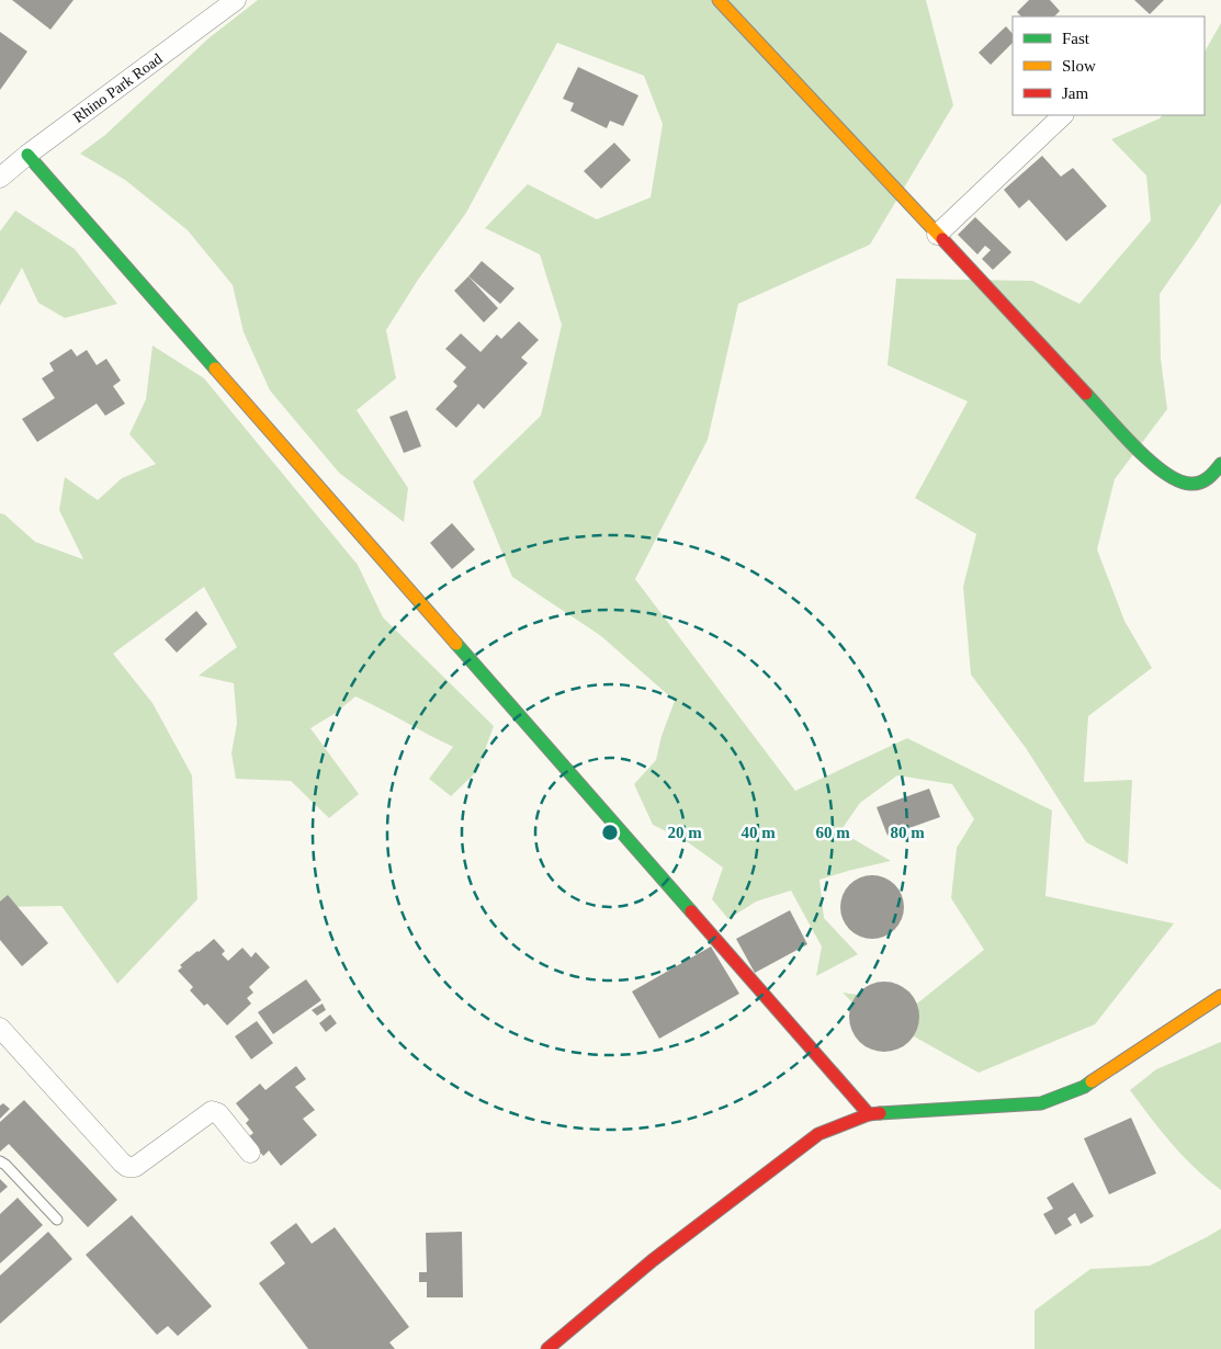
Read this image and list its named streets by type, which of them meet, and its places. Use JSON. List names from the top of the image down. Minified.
{"streets":{"street":["Rhino Park Road"]},"legend":["Fast","Slow","Jam"],"rings":["20 m","40 m","60 m","80 m"]}
